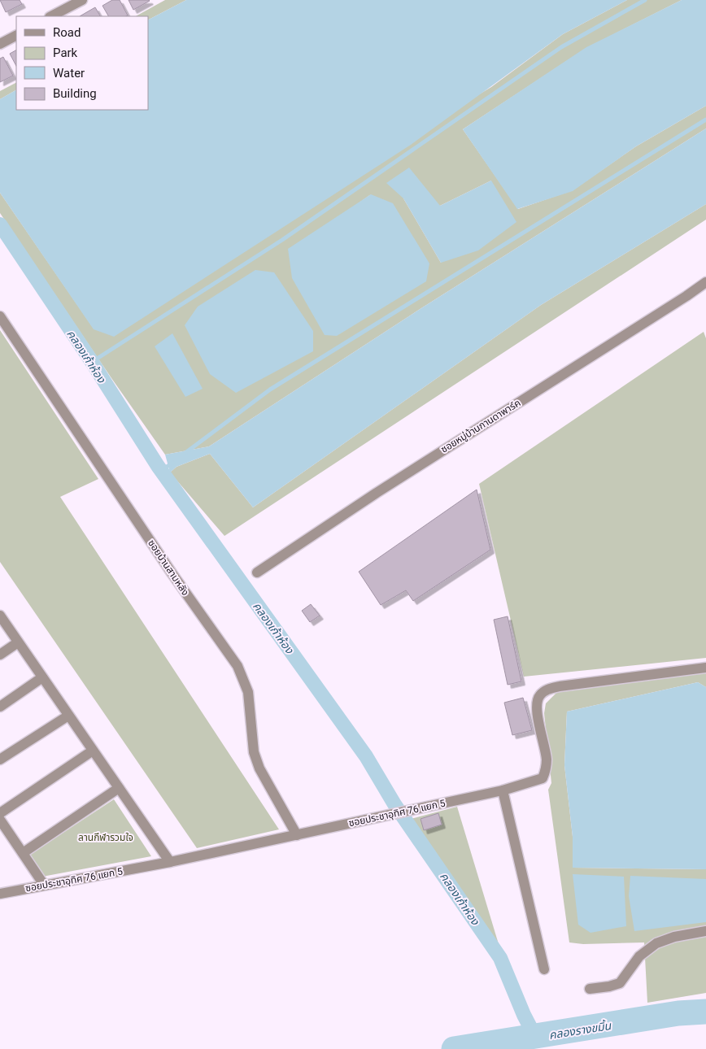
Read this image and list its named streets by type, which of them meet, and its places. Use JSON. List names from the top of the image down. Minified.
{"streets":{"street":["ซอยหมู่บ้านกานดาพาร์ค","ซอยบ้านสามหลัง","ซอยประชาอุทิศ 76 แยก 5"]},"crossings":[["ซอยบ้านสามหลัง","ซอยประชาอุทิศ 76 แยก 5"]],"water":["คลองเก้าห้อง","คลองรางขมิ้น"],"parks":["ลานกีฬารวมใจ"],"legend":["Road","Park","Water","Building"]}
